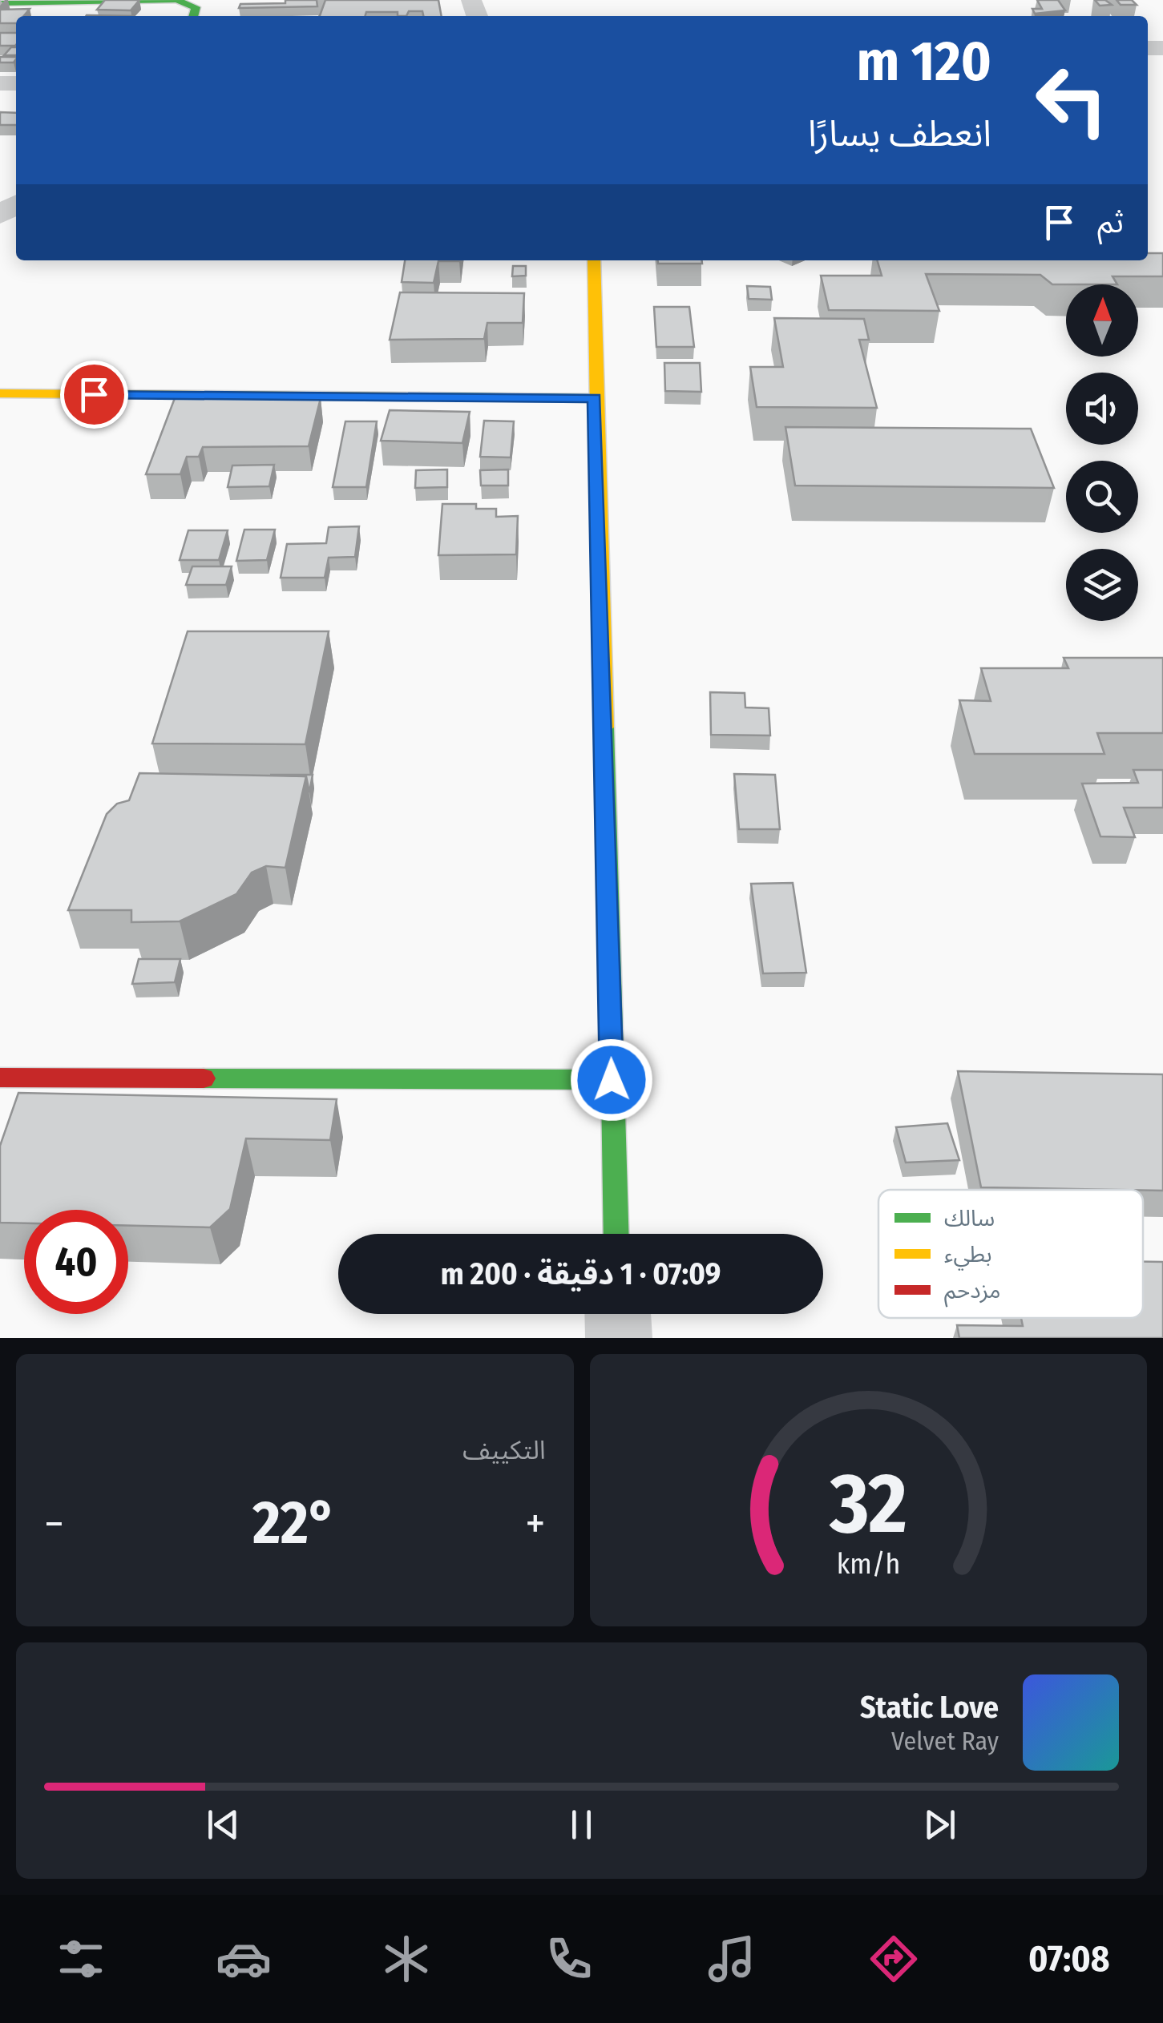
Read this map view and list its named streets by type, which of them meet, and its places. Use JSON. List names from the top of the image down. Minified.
{"legend":["سالك","بطيء","مزدحم"],"north":"top","page":{"turn":["120 m","انعطف يسارًا"],"then":"ثم","limit":"40","trip":"07:09 · 1 دقيقة · 200 m","tile":"التكييف","heat":["−","22°","+"],"song":["Static Love","Velvet Ray"],"tabs":"07:08","gauge":["32","km/h"]}}
